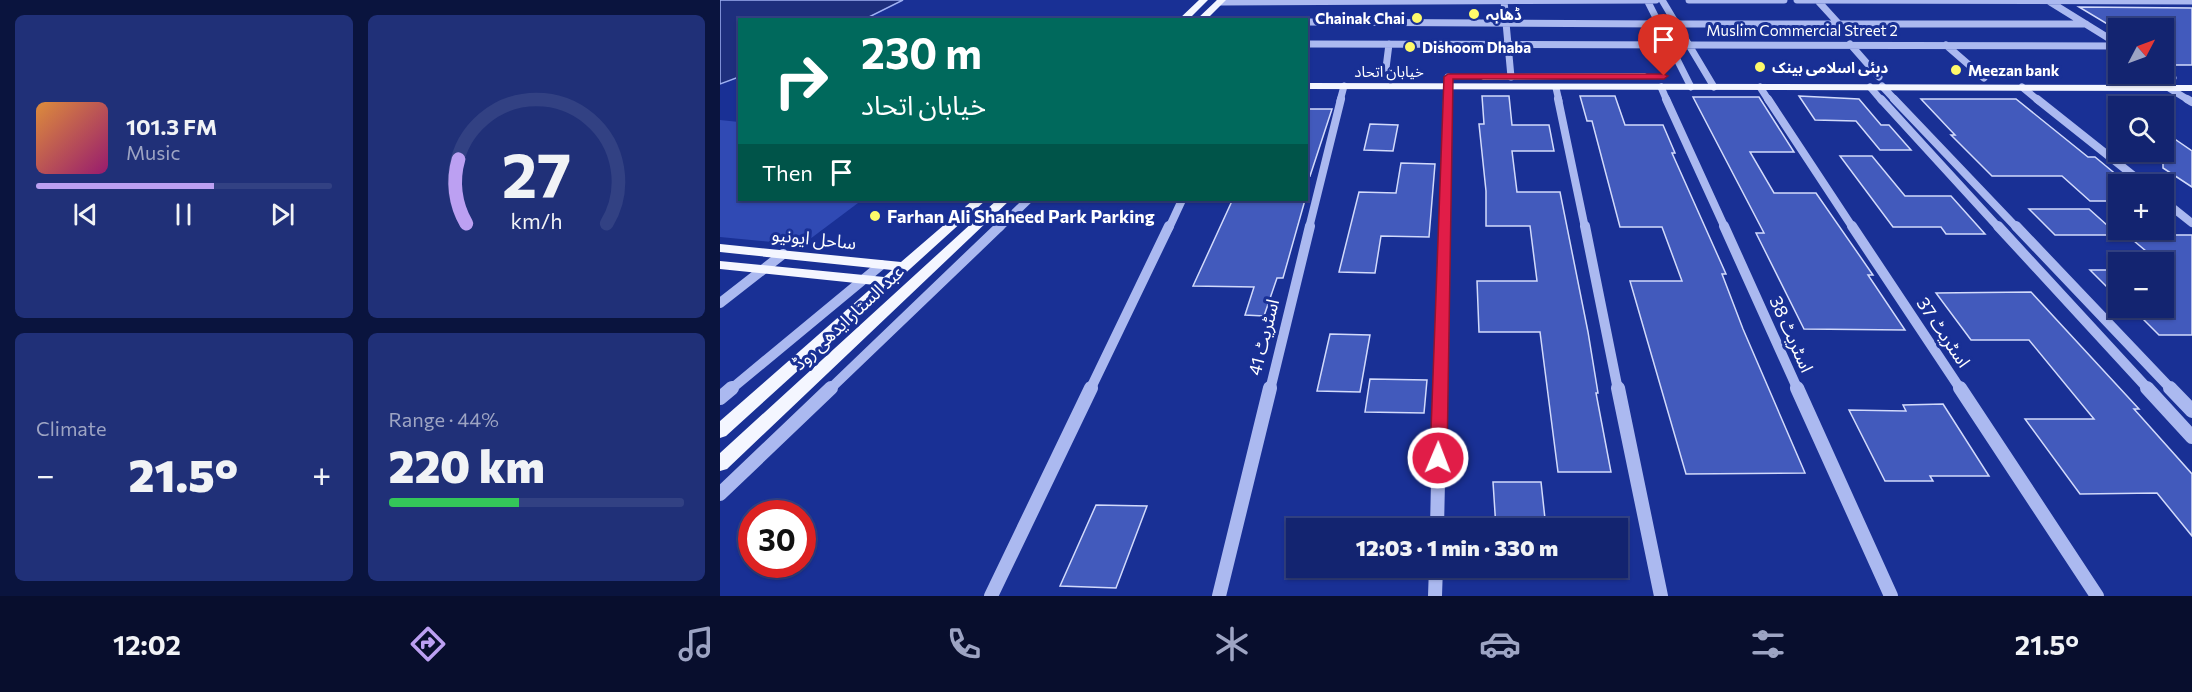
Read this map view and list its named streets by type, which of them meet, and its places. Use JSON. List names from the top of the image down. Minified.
{"streets":{"main road":["خیابان اتحاد","ساحل ایونیو","عبد الستار ایدھی روڈ"],"street":["Muslim Commercial Street 2","اسٹریٹ 37","اسٹریٹ 38","اسٹریٹ 41"]},"crossings":[["خیابان اتحاد","اسٹریٹ 37"],["خیابان اتحاد","اسٹریٹ 38"],["خیابان اتحاد","اسٹریٹ 41"]],"places":["ڈھابہ","Chainak Chai","Dishoom Dhaba","دبئی اسلامی بینک","Meezan bank","Farhan Ali Shaheed Park Parking"],"north":"top right","page":{"map_buttons":["+","−"],"turn":["230 m","خیابان اتحاد"],"song":["101.3 FM","Music"],"then":"Then","tile":["Climate",["Range · 44%","220 km"]],"heat":["−","21.5°","+"],"limit":"30","trip":"12:03 · 1 min · 330 m","tabs":["12:02","21.5°"],"gauge":["27","km/h"]}}
